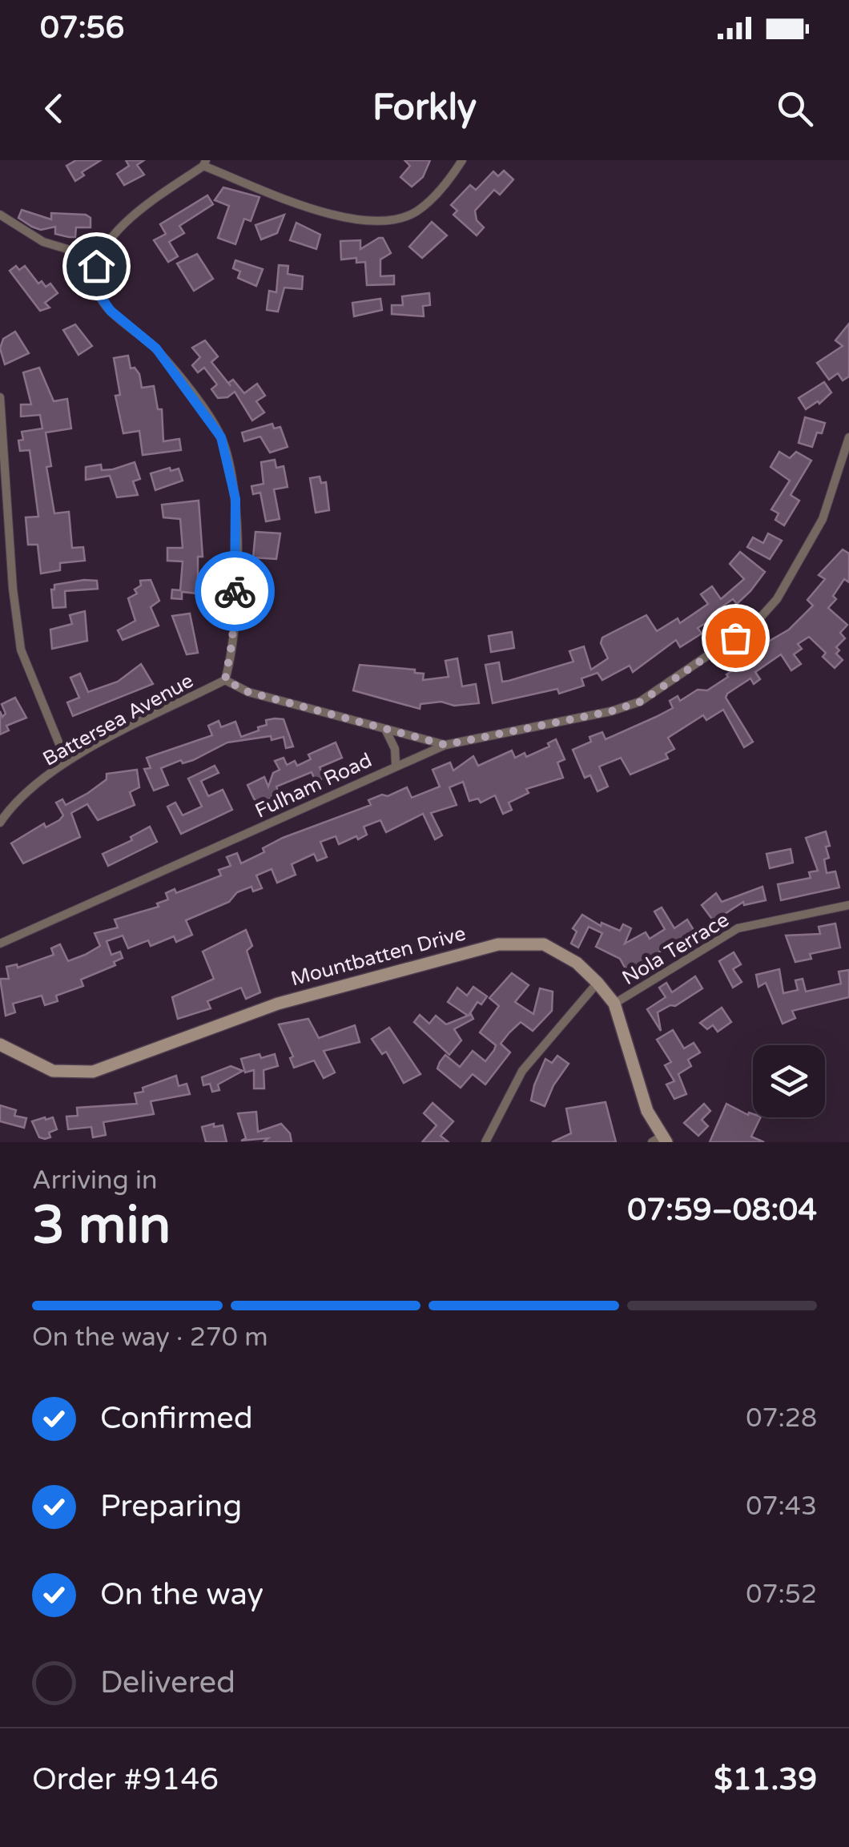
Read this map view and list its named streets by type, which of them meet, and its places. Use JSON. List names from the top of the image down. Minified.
{"streets":{"main road":["Mountbatten Drive"],"street":["Battersea Avenue","Fulham Road","Nola Terrace"]},"crossings":[["Nola Terrace","Mountbatten Drive"]],"page":{"status":"07:56","header":"Forkly","heading":["3 min","Arriving in","07:59–08:04"],"panel":["Order #9146","$11.39"],"bar":"On the way · 270 m","list":[["Confirmed","07:28"],["Preparing","07:43"],["On the way","07:52"],"Delivered"]}}
